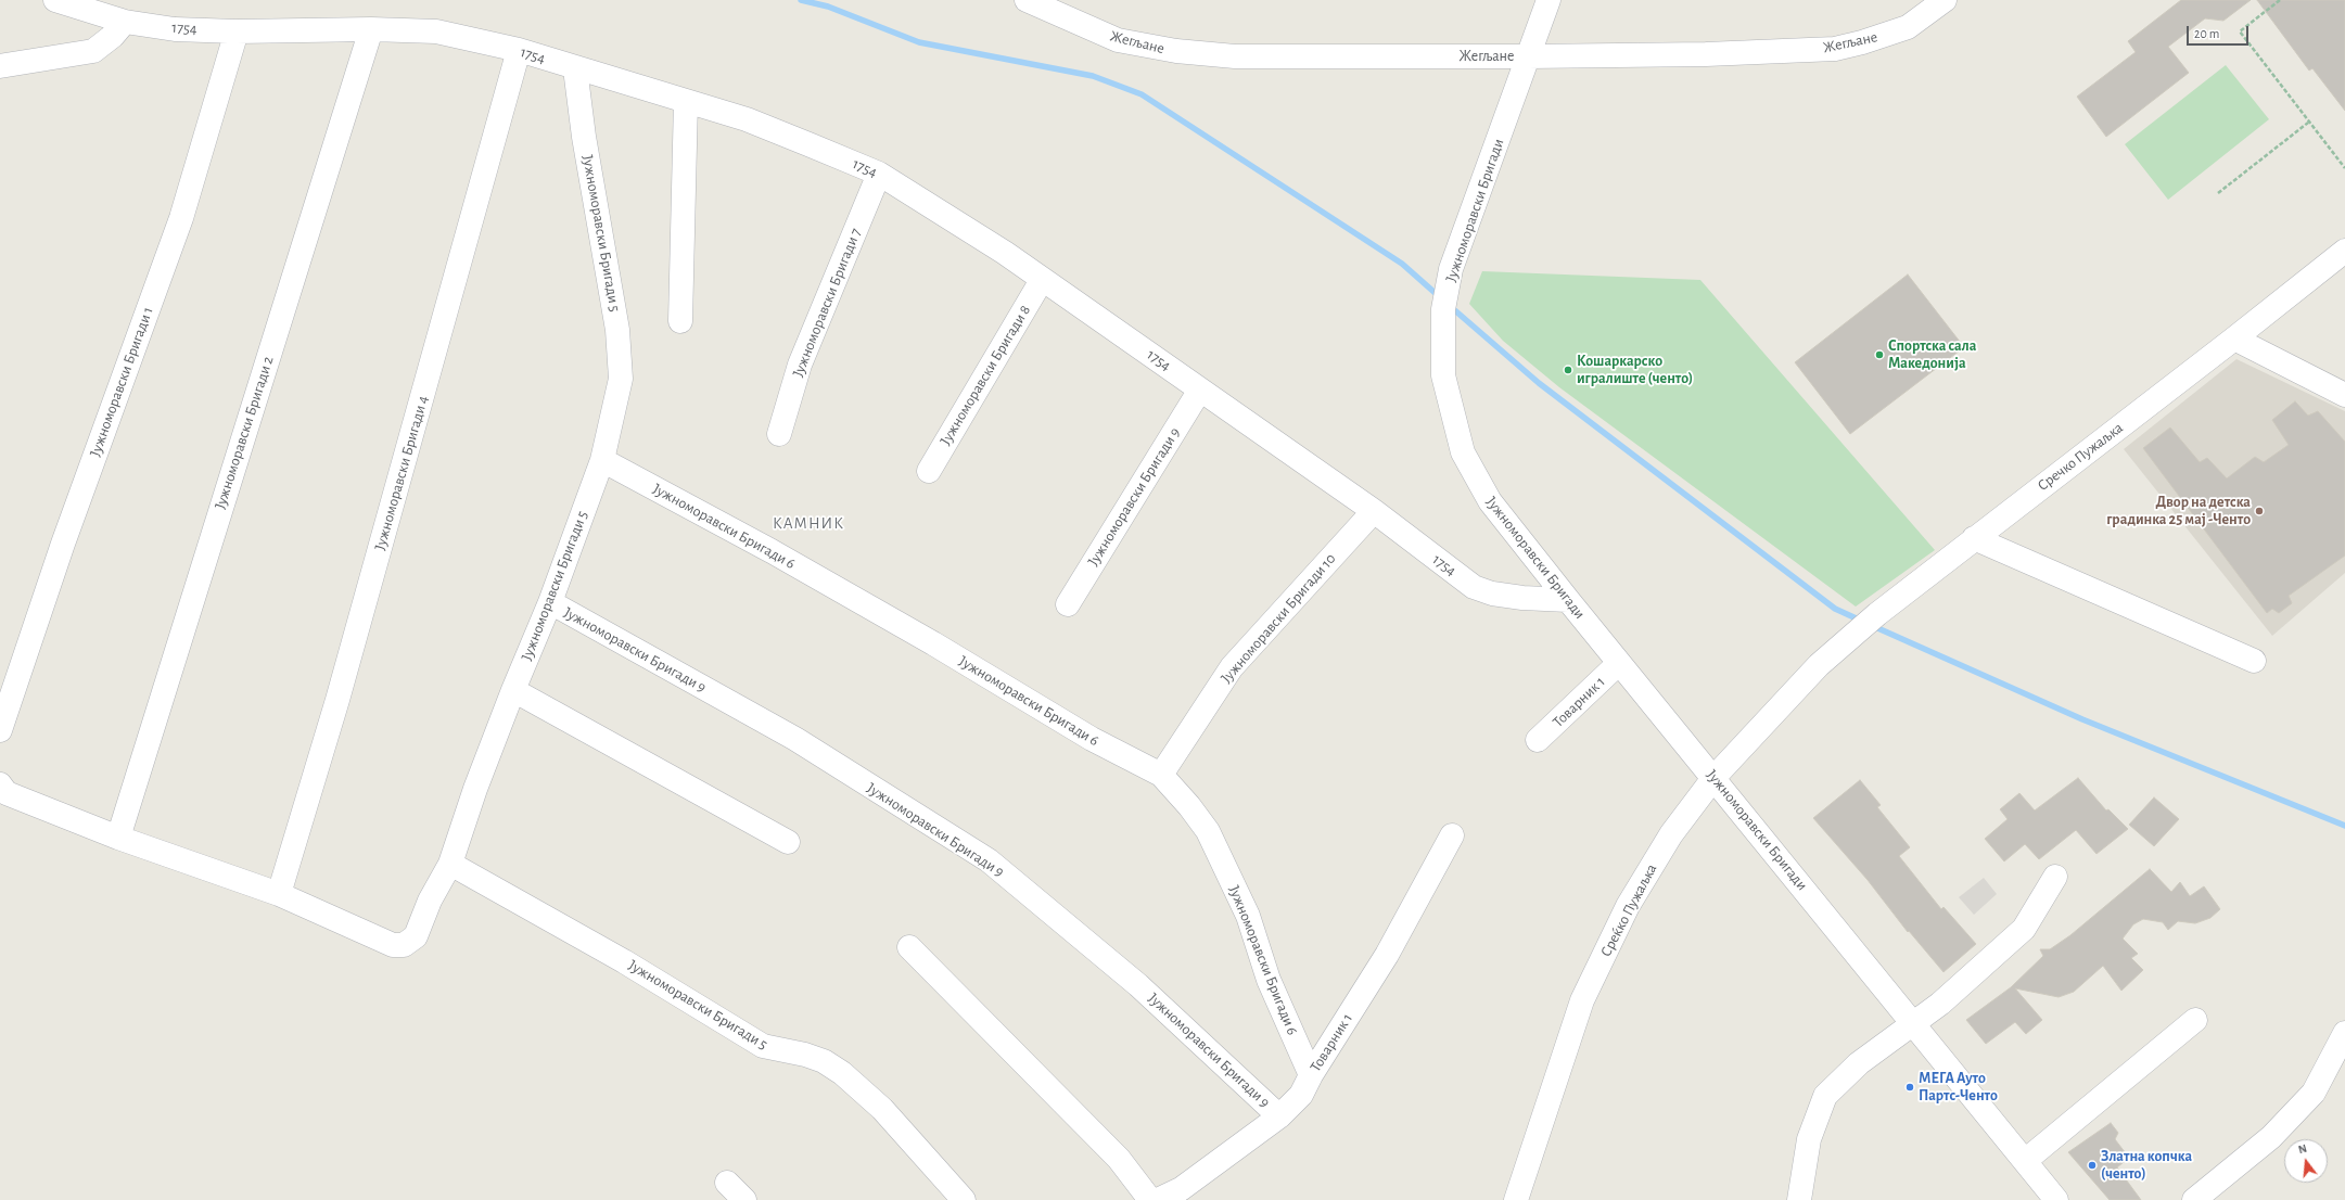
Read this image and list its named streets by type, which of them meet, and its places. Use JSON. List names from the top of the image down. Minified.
{"streets":{"street":["1754","Жегљане","Јужноморавски Бригади","Јужноморавски Бригади 5","Јужноморавски Бригади 7","Јужноморавски Бригади 8","Јужноморавски Бригади 1","Јужноморавски Бригади 2","Сречко Пужаљка","Јужноморавски Бригади 4","Јужноморавски Бригади 9","Јужноморавски Бригади 6","Јужноморавски Бригади 10","Товарник 1","Среќко Пужаљка"]},"crossings":[["1754","Јужноморавски Бригади"],["1754","Јужноморавски Бригади 5"],["1754","Јужноморавски Бригади 7"],["1754","Јужноморавски Бригади 8"],["1754","Јужноморавски Бригади 1"],["1754","Јужноморавски Бригади 2"],["1754","Јужноморавски Бригади 4"],["1754","Јужноморавски Бригади 9"],["1754","Јужноморавски Бригади 10"],["Жегљане","Јужноморавски Бригади"],["Јужноморавски Бригади","Товарник 1"],["Јужноморавски Бригади","Среќко Пужаљка"],["Јужноморавски Бригади 5","Јужноморавски Бригади 4"],["Јужноморавски Бригади 5","Јужноморавски Бригади 9"],["Јужноморавски Бригади 5","Јужноморавски Бригади 6"],["Сречко Пужаљка","Среќко Пужаљка"],["Јужноморавски Бригади 9","Товарник 1"],["Јужноморавски Бригади 6","Јужноморавски Бригади 10"],["Јужноморавски Бригади 6","Товарник 1"]],"districts":["КАМНИК"],"places":["Спортска сала Македонија","Кошаркарско игралиште (ченто)","Двор на детска градинка 25 мај -Ченто","МЕГА Ауто Партс-Ченто","Златна копчка (ченто)"],"scale_bar":"20 m","north":"top"}
